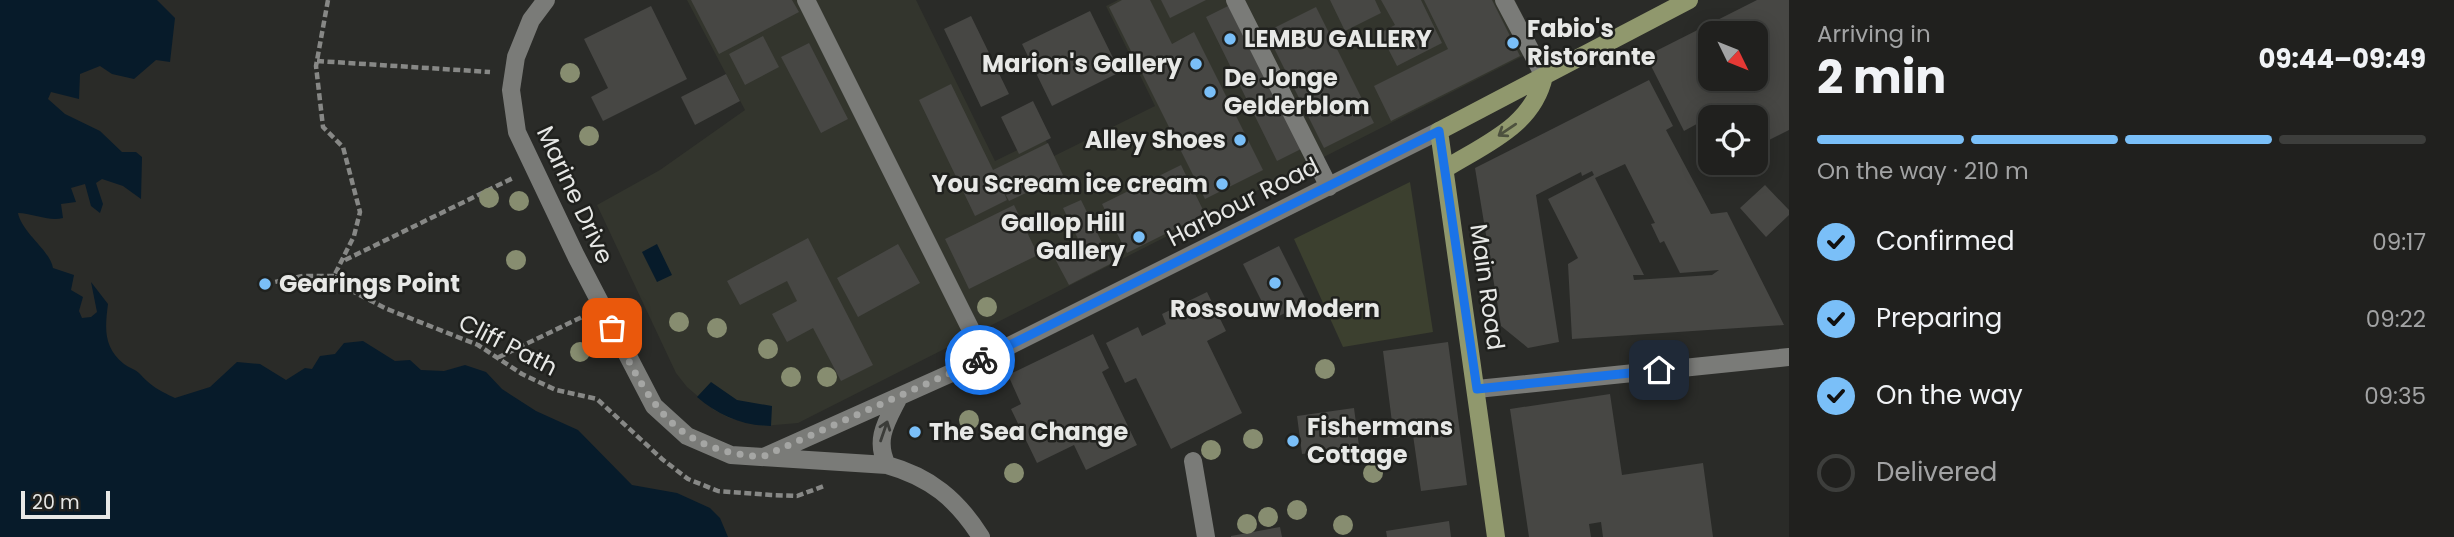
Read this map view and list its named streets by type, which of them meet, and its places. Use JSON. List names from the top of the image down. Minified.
{"streets":{"main road":["Main Road"],"street":["Marine Drive","Harbour Road"],"path":["Cliff Path"]},"crossings":[["Marine Drive","Harbour Road"],["Harbour Road","Main Road"]],"places":["LEMBU GALLERY","Fabio's Ristorante","Marion's Gallery","De Jonge Gelderblom","Alley Shoes","You Scream ice cream","Gallop Hill Gallery","Rossouw Modern","Gearings Point","The Sea Change","Fishermans Cottage"],"scale_bar":"20 m","north":"bottom right","page":{"heading":["2 min","Arriving in","09:44–09:49"],"bar":"On the way · 210 m","list":[["Confirmed","09:17"],["Preparing","09:22"],["On the way","09:35"],"Delivered"],"scale":"20 m"}}
